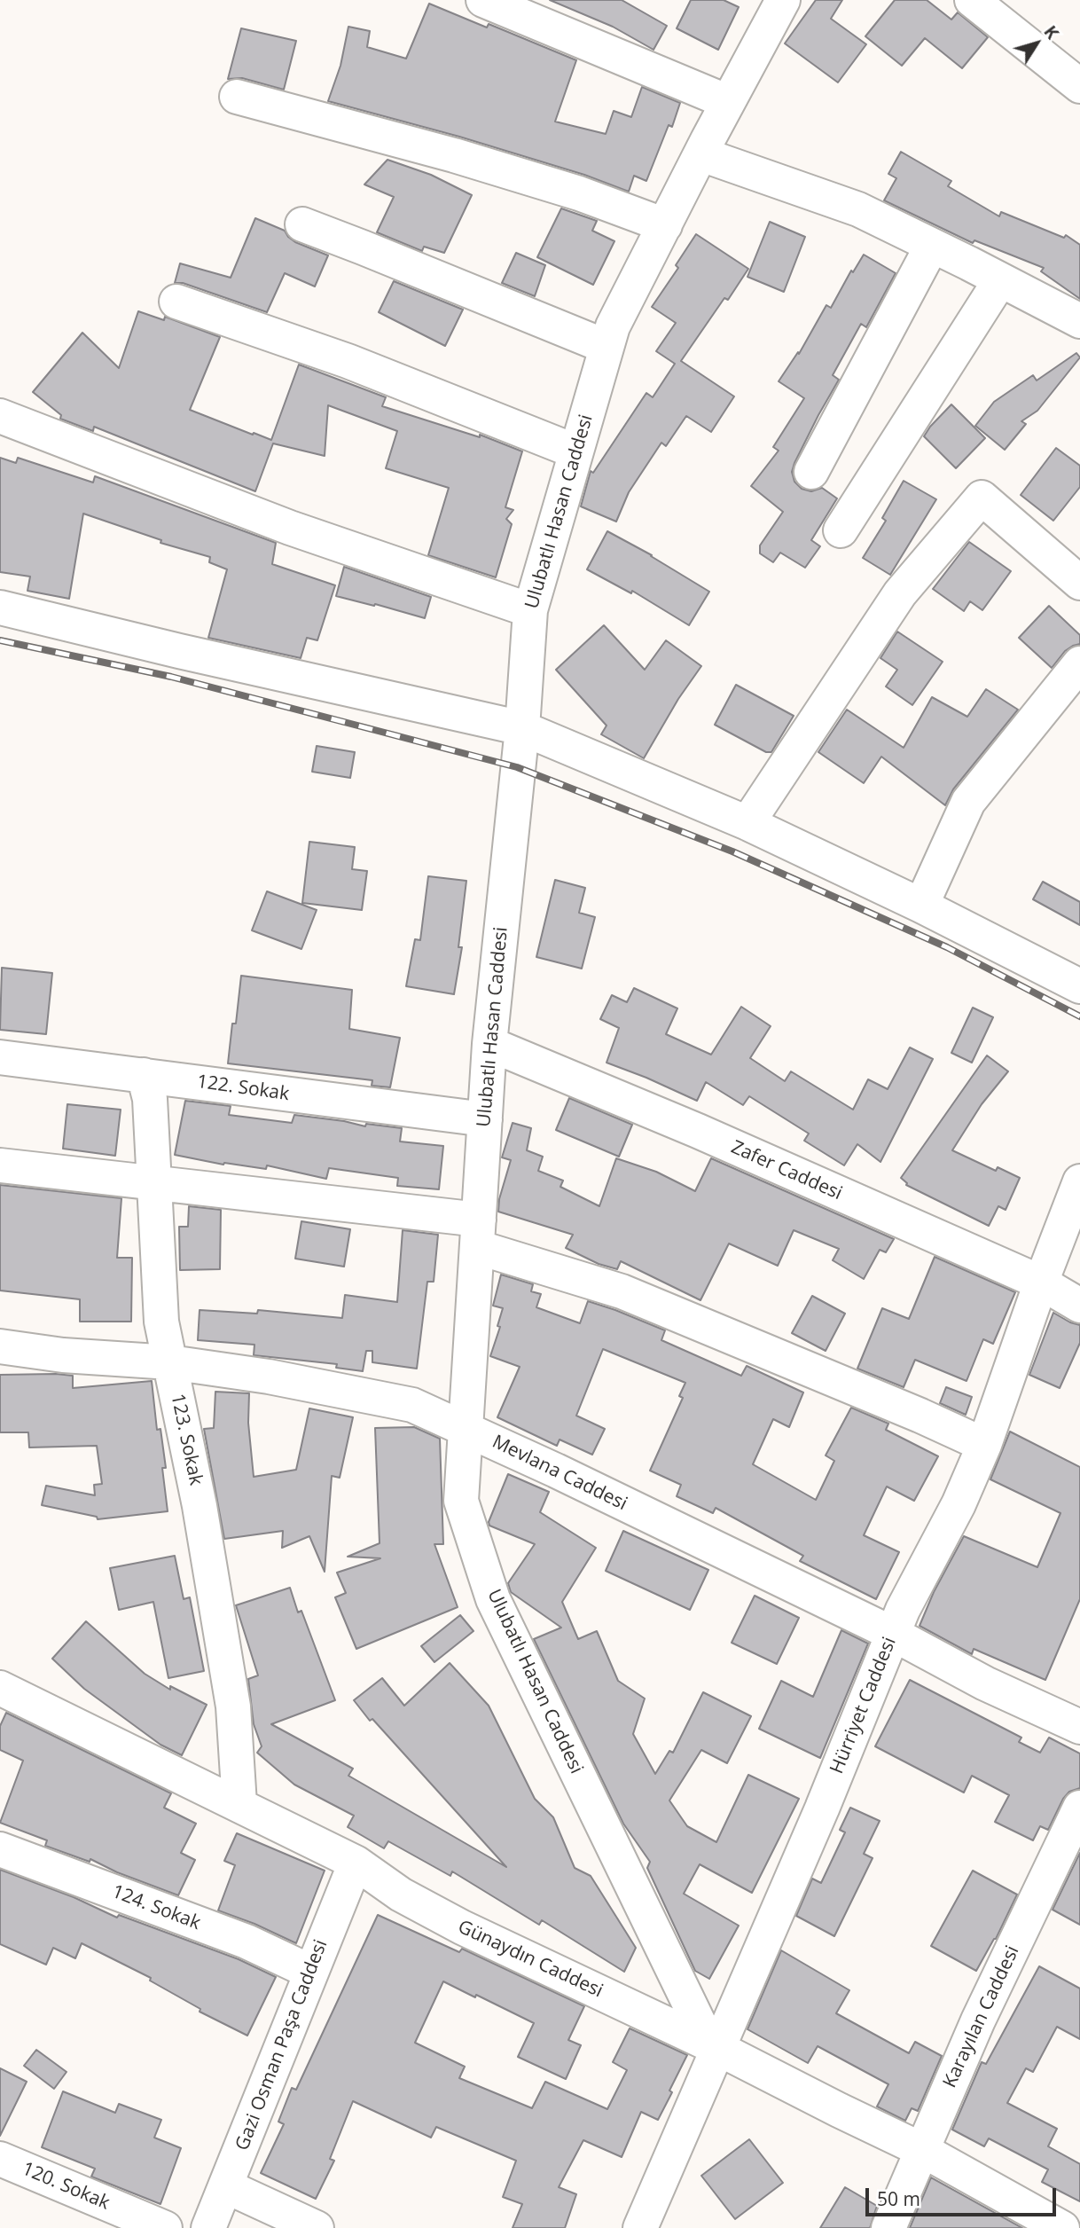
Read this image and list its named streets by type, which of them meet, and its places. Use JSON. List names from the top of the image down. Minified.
{"streets":{"street":["Ulubatlı Hasan Caddesi","122. Sokak","Zafer Caddesi","123. Sokak","Mevlana Caddesi","Hürriyet Caddesi","124. Sokak","Günaydın Caddesi","Karayılan Caddesi","Gazi Osman Paşa Caddesi","120. Sokak"]},"crossings":[["Ulubatlı Hasan Caddesi","122. Sokak"],["Ulubatlı Hasan Caddesi","Zafer Caddesi"],["Ulubatlı Hasan Caddesi","Mevlana Caddesi"],["Ulubatlı Hasan Caddesi","Hürriyet Caddesi"],["Ulubatlı Hasan Caddesi","Günaydın Caddesi"],["122. Sokak","123. Sokak"],["Zafer Caddesi","Hürriyet Caddesi"],["123. Sokak","Mevlana Caddesi"],["123. Sokak","Günaydın Caddesi"],["Mevlana Caddesi","Hürriyet Caddesi"],["Hürriyet Caddesi","Günaydın Caddesi"],["124. Sokak","Gazi Osman Paşa Caddesi"],["Günaydın Caddesi","Karayılan Caddesi"],["Günaydın Caddesi","Gazi Osman Paşa Caddesi"]],"scale_bar":"50 m","north":"top right"}
